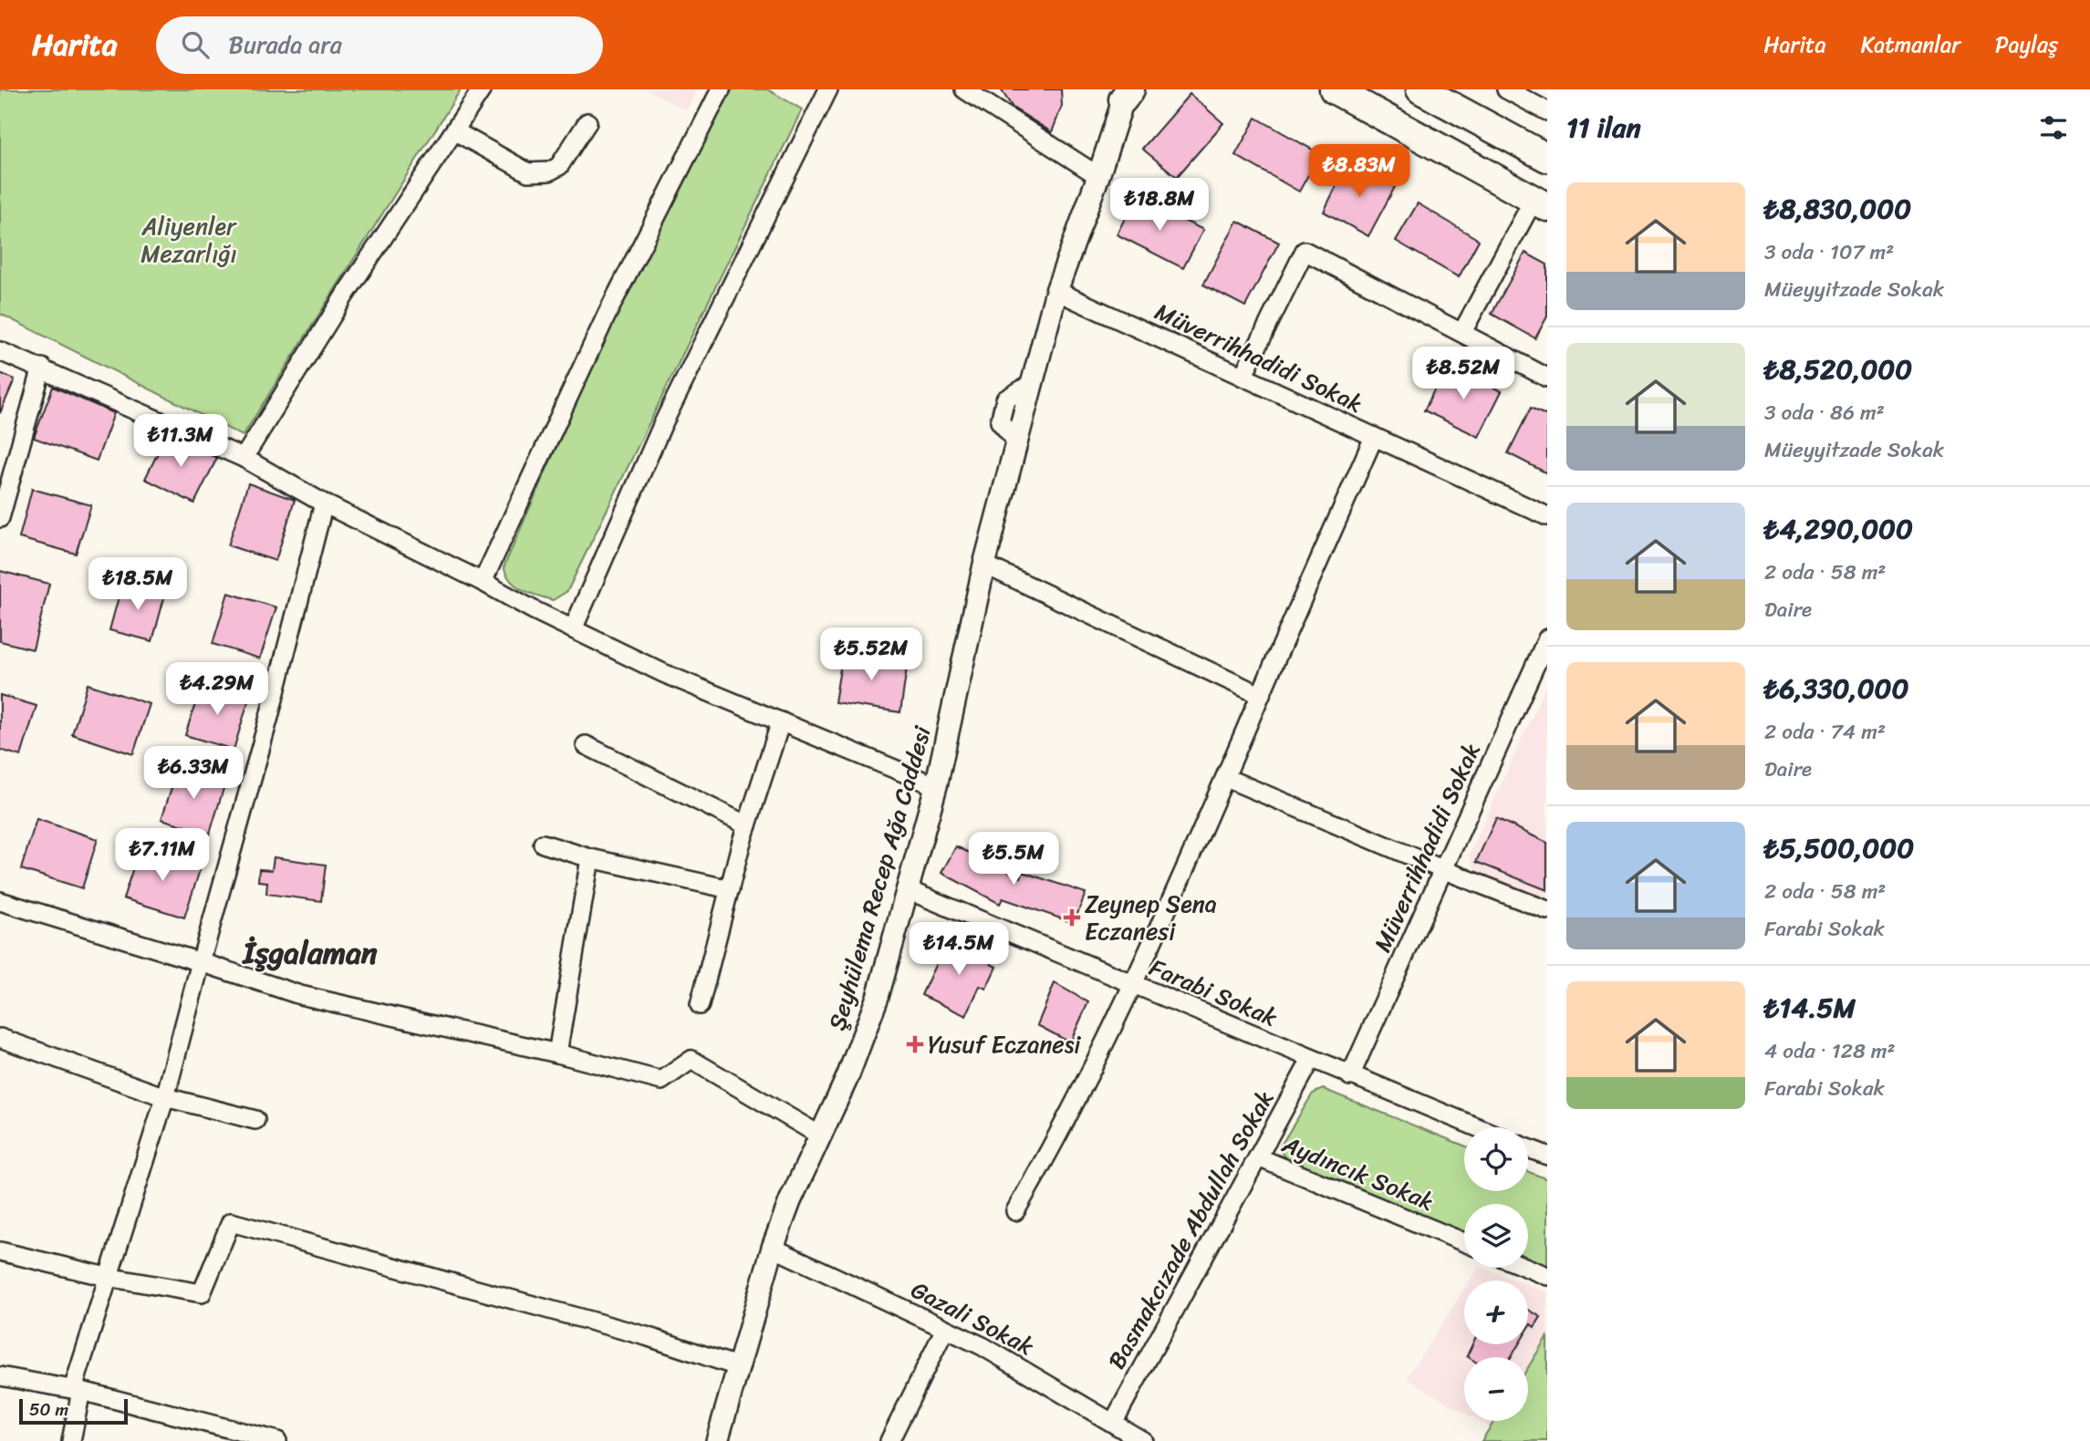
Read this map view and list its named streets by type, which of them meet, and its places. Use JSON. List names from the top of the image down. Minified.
{"streets":{"street":["Müverrihhadidi Sokak","Şeyhülema Recep Ağa Caddesi","Farabi Sokak","Aydıncık Sokak","Basmakcızade Abdullah Sokak","Gazali Sokak"]},"crossings":[["Müverrihhadidi Sokak","Şeyhülema Recep Ağa Caddesi"],["Müverrihhadidi Sokak","Farabi Sokak"],["Şeyhülema Recep Ağa Caddesi","Farabi Sokak"],["Şeyhülema Recep Ağa Caddesi","Gazali Sokak"],["Farabi Sokak","Basmakcızade Abdullah Sokak"],["Aydıncık Sokak","Basmakcızade Abdullah Sokak"],["Basmakcızade Abdullah Sokak","Gazali Sokak"]],"districts":["İşgalaman"],"parks":["Aliyenler Mezarlığı"],"places":{"health":["Zeynep Sena Eczanesi","Yusuf Eczanesi"]},"scale_bar":"50 m","page":{"header":"Harita","search":"Burada ara","nav":["Harita","Katmanlar","Paylaş"],"heading":"11 ilan","price":["₺8.83M","₺18.8M","₺8.52M","₺11.3M","₺18.5M","₺5.52M","₺4.29M","₺6.33M","₺7.11M","₺5.5M","₺14.5M"],"list":[{"name":"₺8,830,000","note":"3 oda · 107 m² · Müeyyitzade Sokak"},{"name":"₺8,520,000","note":"3 oda · 86 m² · Müeyyitzade Sokak"},{"name":"₺4,290,000","note":"2 oda · 58 m² · Daire"},{"name":"₺6,330,000","note":"2 oda · 74 m² · Daire"},{"name":"₺5,500,000","note":"2 oda · 58 m² · Farabi Sokak"},{"name":"₺14.5M","note":"4 oda · 128 m² · Farabi Sokak"}],"map_buttons":["+","−"],"scale":"50 m"}}
